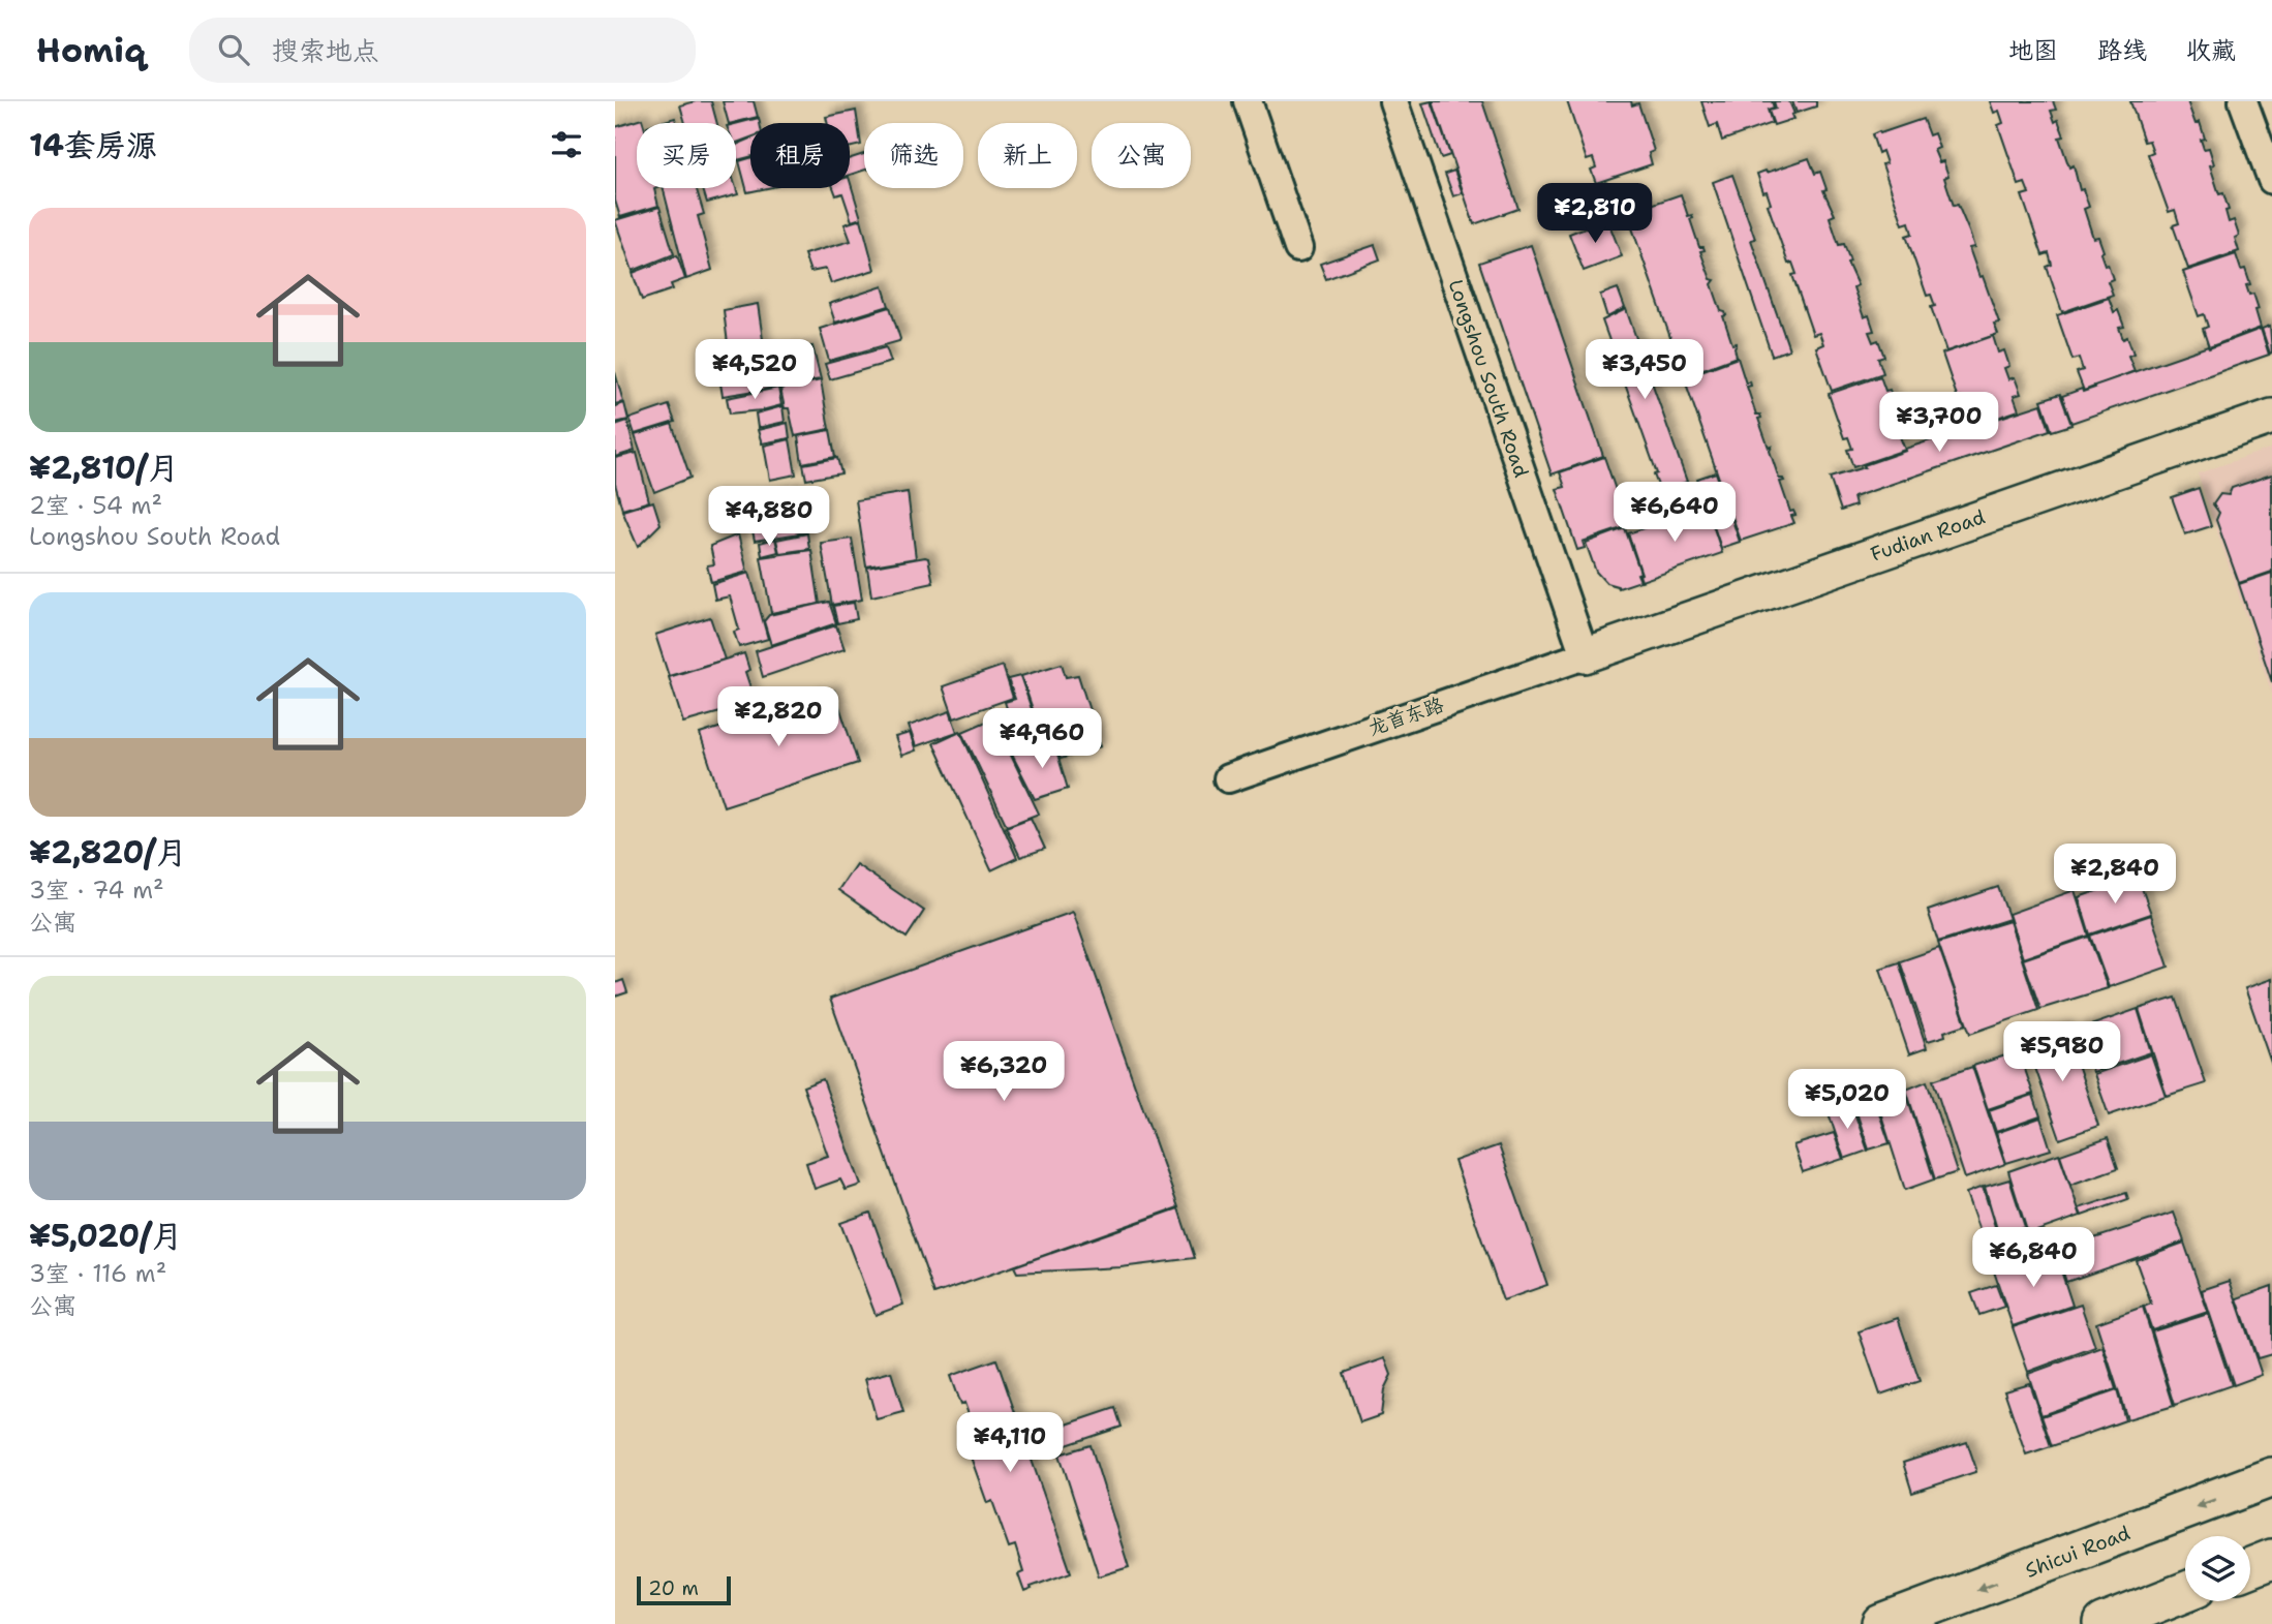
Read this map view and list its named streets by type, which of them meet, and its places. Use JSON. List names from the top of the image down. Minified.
{"streets":{"main road":["Shicui Road"],"street":["Longshou South Road","Fudian Road","龙首东路"]},"crossings":[["Longshou South Road","Fudian Road"],["Longshou South Road","龙首东路"],["Fudian Road","龙首东路"]],"one_way":["Shicui Road"],"scale_bar":"20 m","page":{"header":"Homiq","search":"搜索地点","nav":["地图","路线","收藏"],"heading":"14套房源","chip":["买房","租房","筛选","新上","公寓"],"price":["¥2,810","¥4,520","¥3,450","¥3,700","¥6,640","¥4,880","¥2,820","¥4,960","¥2,840","¥5,980","¥6,320","¥5,020","¥6,840","¥4,110"],"list":[{"name":"¥2,810/月","note":"2室 · 54 m² · Longshou South Road"},{"name":"¥2,820/月","note":"3室 · 74 m² · 公寓"},{"name":"¥5,020/月","note":"3室 · 116 m² · 公寓"}],"scale":"20 m"}}
